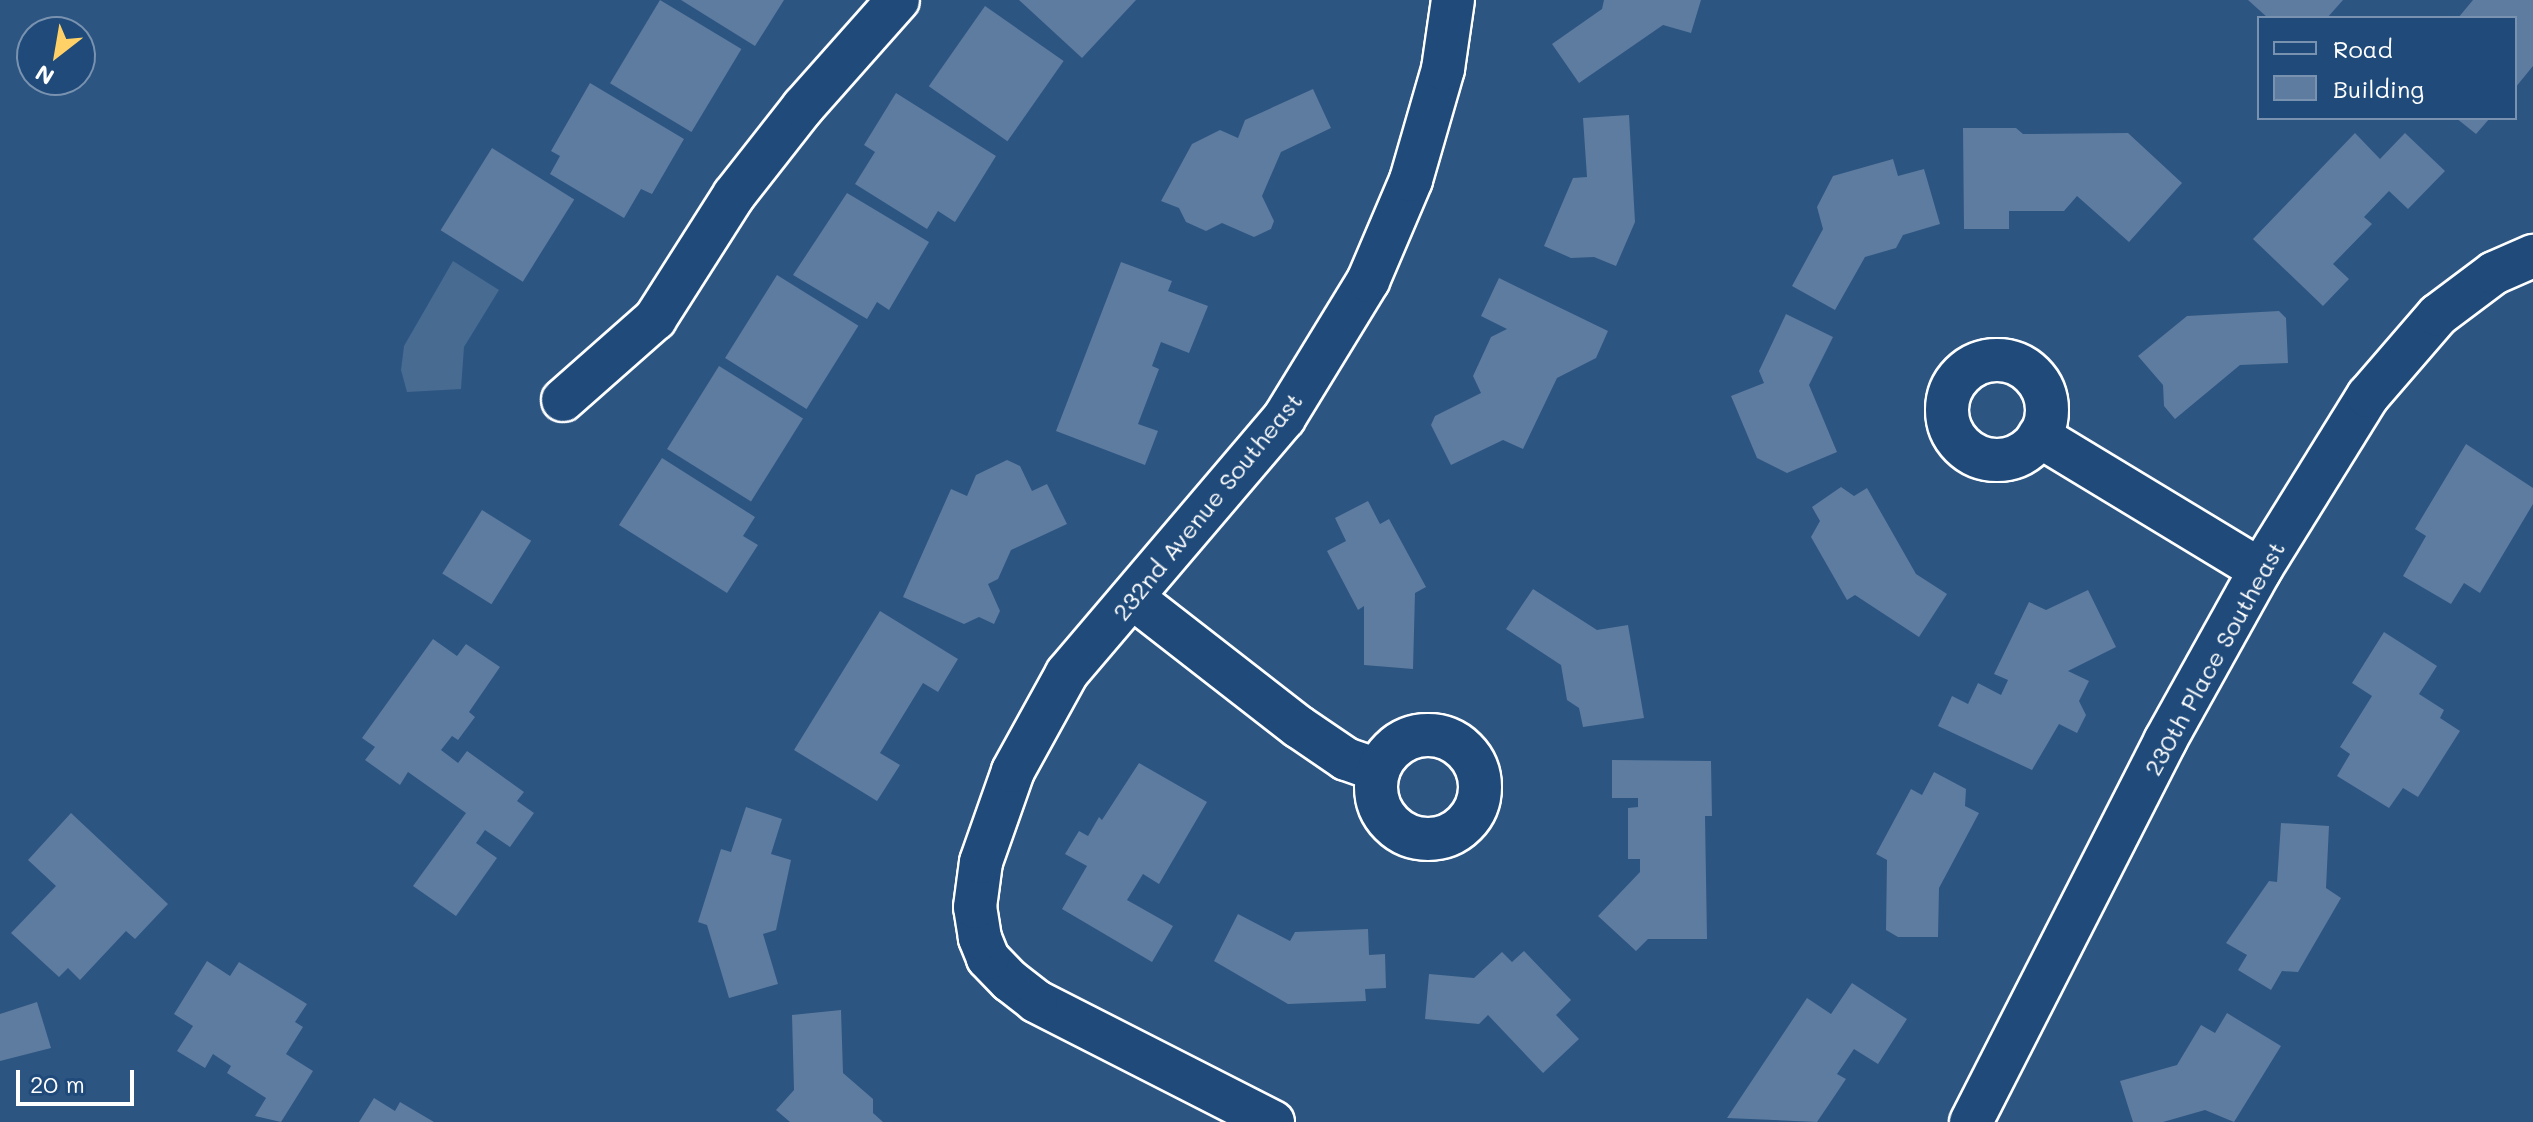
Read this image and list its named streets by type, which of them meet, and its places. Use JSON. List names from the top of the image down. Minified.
{"streets":{"street":["232nd Avenue Southeast","230th Place Southeast"]},"legend":["Road","Building"],"scale_bar":"20 m","north":"bottom left"}
